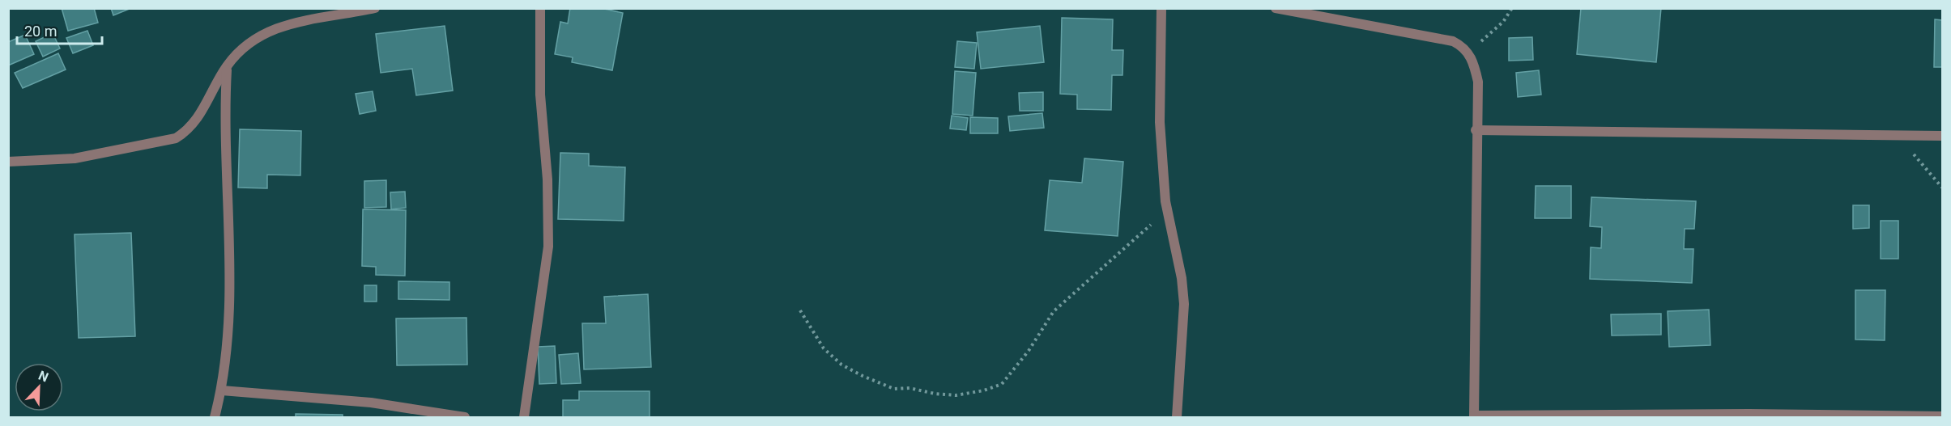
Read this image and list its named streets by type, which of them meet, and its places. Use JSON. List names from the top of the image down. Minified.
{"scale_bar":"20 m","north":"top right"}
